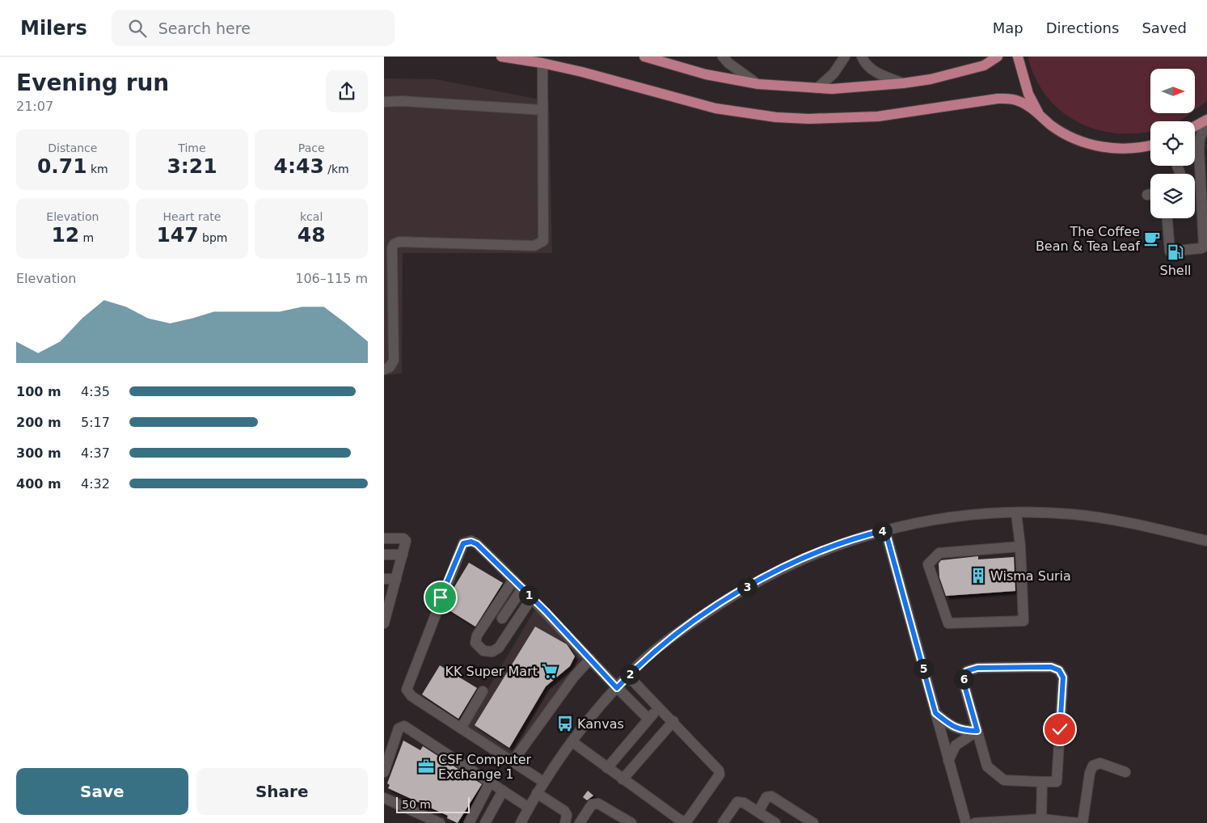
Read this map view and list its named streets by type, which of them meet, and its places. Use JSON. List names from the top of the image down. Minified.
{"places":{"cafe":["The Coffee Bean & Tea Leaf"],"fuel station":["Shell"],"building":["Wisma Suria"],"supermarket":["KK Super Mart"],"bus stop":["Kanvas"],"office":["CSF Computer Exchange 1"]},"scale_bar":"50 m","north":"right","page":{"header":"Milers","search":"Search here","nav":["Map","Directions","Saved"],"heading":["Evening run","21:07"],"stats":[["Distance","0.71 km"],["Time","3:21"],["Pace","4:43 /km"],["Elevation","12 m"],["Heart rate","147 bpm"],["kcal","48"]],"chart":["Elevation","106–115 m"],"list":[{"name":"100 m","note":"4:35"},{"name":"200 m","note":"5:17"},{"name":"300 m","note":"4:37"},{"name":"400 m","note":"4:32"}],"pins":["4","3","1","5","2","6"],"buttons":["Save","Share"],"scale":"50 m"}}
